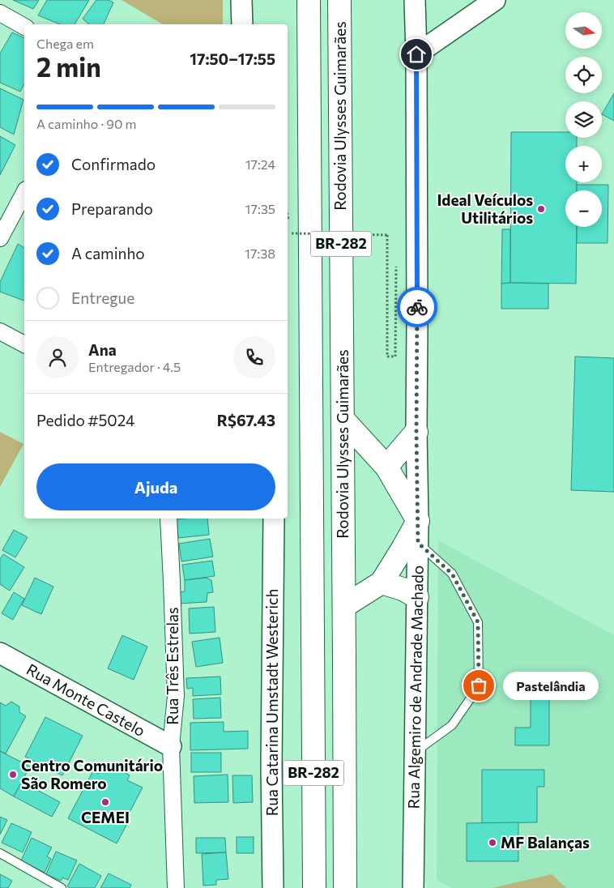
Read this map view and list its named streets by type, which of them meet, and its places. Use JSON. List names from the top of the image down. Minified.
{"streets":{"highway":["Rodovia Ulysses Guimarães","BR-282"],"street":["Rua Três Estrelas","Rua Algemiro de Andrade Machado","Rua Monte Castelo","Rua Catarina Umstadt Westerich"]},"crossings":[["Rua Três Estrelas","Rua Monte Castelo"]],"places":["Ideal Veículos Utilitários","Pastelândia","Centro Comunitário São Romero","CEMEI","MF Balanças"],"north":"right","page":{"map_buttons":["+","−"],"heading":["2 min","Chega em","17:50–17:55"],"panel":["Ana","Entregador · 4.5","Pedido #5024","R$67.43"],"bar":"A caminho · 90 m","list":[["Confirmado","17:24"],["Preparando","17:35"],["A caminho","17:38"],"Entregue"],"buttons":"Ajuda","bubble":"Pastelândia"}}
